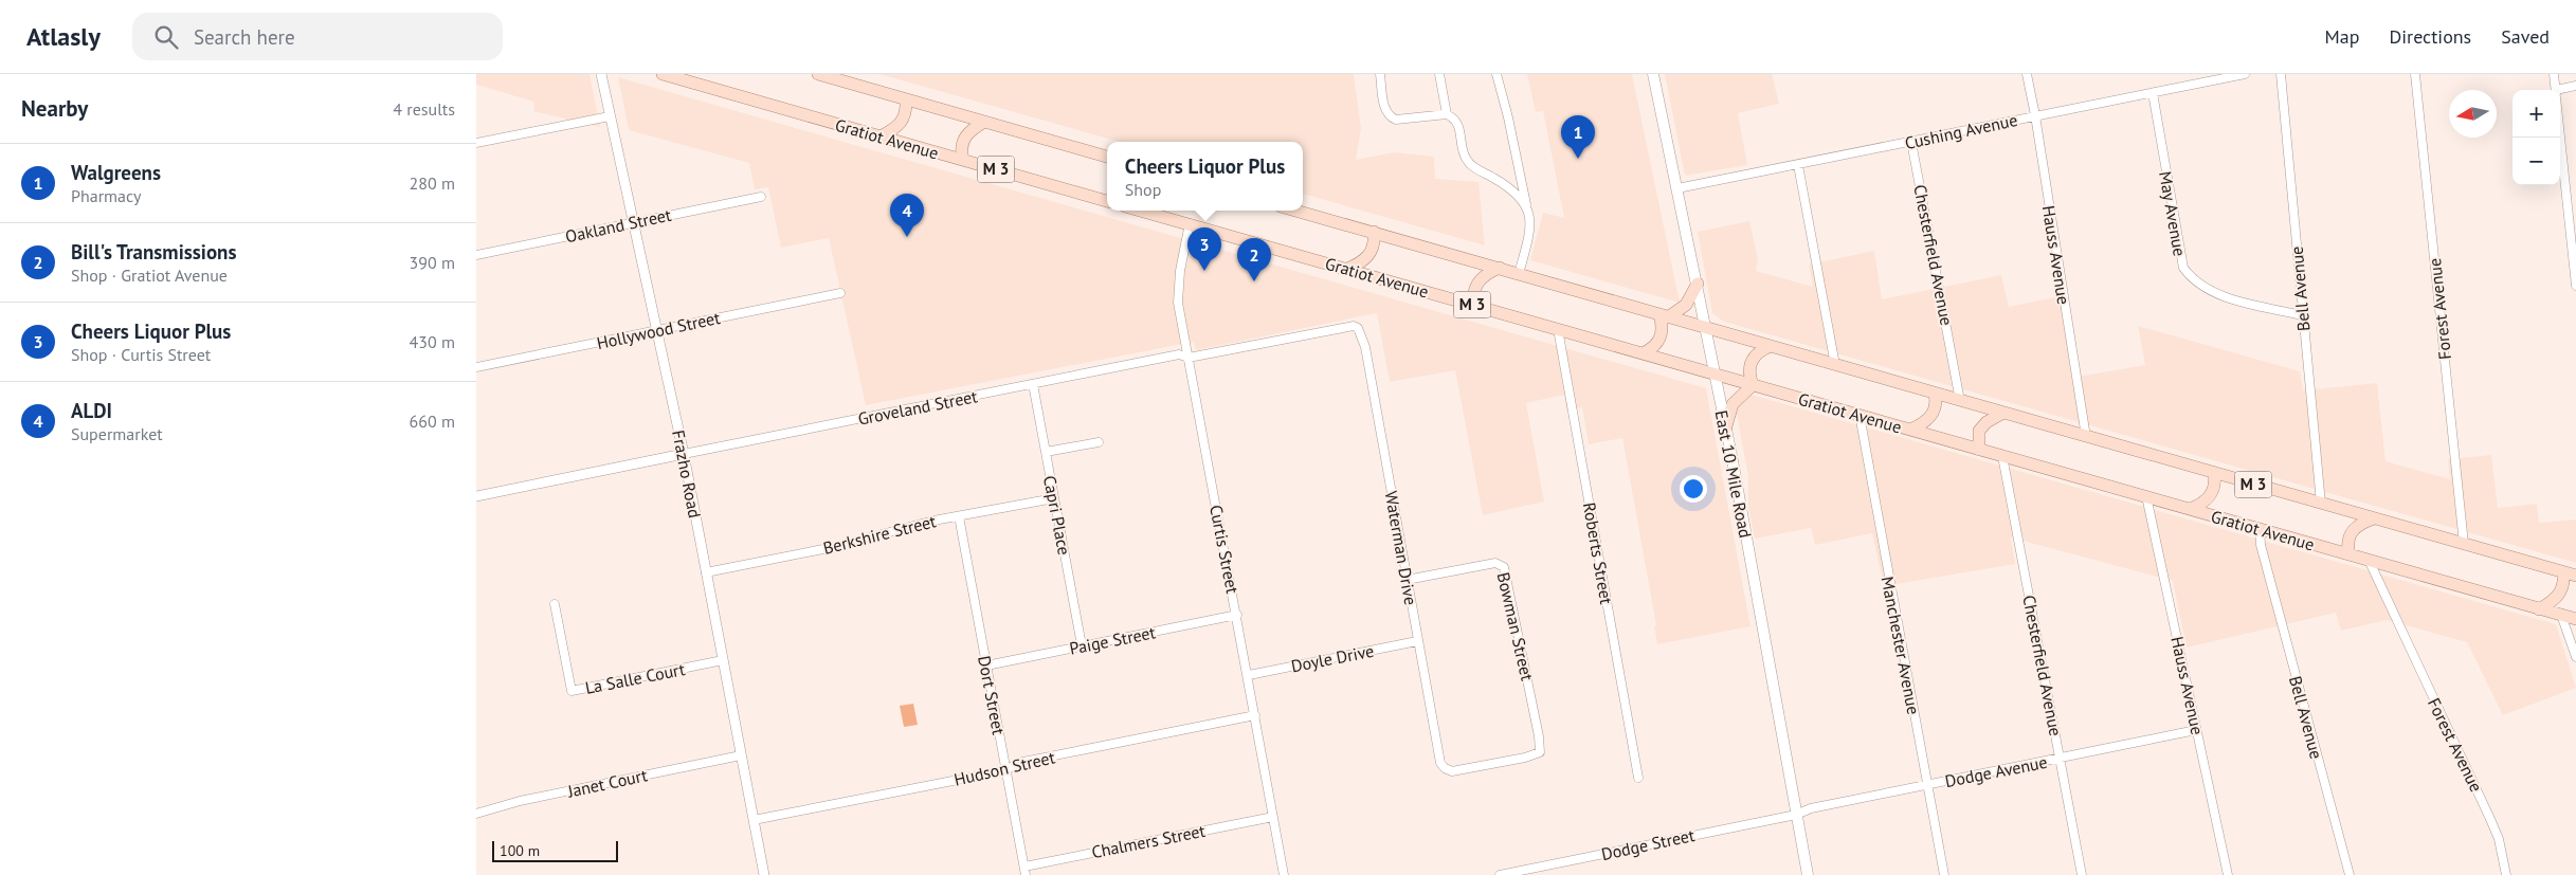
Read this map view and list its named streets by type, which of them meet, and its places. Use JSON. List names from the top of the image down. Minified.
{"streets":{"main road":["Gratiot Avenue","M 3","East 10 Mile Road"],"street":["Cushing Avenue","May Avenue","Oakland Street","Chesterfield Avenue","Hauss Avenue","Bell Avenue","Forest Avenue","Hollywood Street","Groveland Street","Frazho Road","Capri Place","Berkshire Street","Waterman Drive","Curtis Street","Roberts Street","Bowman Street","Paige Street","Manchester Avenue","Doyle Drive","La Salle Court","Dort Street","Hudson Street","Dodge Avenue","Janet Court","Chalmers Street","Dodge Street"]},"crossings":[["Cushing Avenue","May Avenue"],["Cushing Avenue","Chesterfield Avenue"],["Cushing Avenue","Hauss Avenue"],["Cushing Avenue","East 10 Mile Road"],["Gratiot Avenue","Chesterfield Avenue"],["Gratiot Avenue","Hauss Avenue"],["Gratiot Avenue","Bell Avenue"],["Gratiot Avenue","Forest Avenue"],["Gratiot Avenue","East 10 Mile Road"],["Gratiot Avenue","Curtis Street"],["Gratiot Avenue","Roberts Street"],["Gratiot Avenue","Manchester Avenue"],["M 3","Chesterfield Avenue"],["M 3","Hauss Avenue"],["M 3","Bell Avenue"],["M 3","Forest Avenue"],["M 3","East 10 Mile Road"],["May Avenue","Bell Avenue"],["Oakland Street","Frazho Road"],["Chesterfield Avenue","Dodge Avenue"],["Hauss Avenue","Dodge Avenue"],["Hollywood Street","Frazho Road"],["Groveland Street","Frazho Road"],["Groveland Street","Capri Place"],["Groveland Street","Waterman Drive"],["Groveland Street","Curtis Street"],["Frazho Road","Berkshire Street"],["Frazho Road","La Salle Court"],["Frazho Road","Hudson Street"],["Frazho Road","Janet Court"],["East 10 Mile Road","Dodge Avenue"],["East 10 Mile Road","Dodge Street"],["Capri Place","Berkshire Street"],["Capri Place","Paige Street"],["Berkshire Street","Dort Street"],["Waterman Drive","Bowman Street"],["Waterman Drive","Doyle Drive"],["Curtis Street","Paige Street"],["Curtis Street","Doyle Drive"],["Curtis Street","Hudson Street"],["Curtis Street","Chalmers Street"],["Paige Street","Dort Street"],["Manchester Avenue","Dodge Avenue"],["Dort Street","Hudson Street"],["Dort Street","Chalmers Street"],["Dodge Avenue","Dodge Street"]],"scale_bar":"100 m","north":"left","page":{"header":"Atlasly","search":"Search here","nav":["Map","Directions","Saved"],"heading":["Nearby","4 results"],"map_buttons":["+","−"],"pins":["1","4","3","2"],"popup":["Cheers Liquor Plus","Shop"],"list":[{"mark":"1","name":"Walgreens","note":"Pharmacy","value":"280 m"},{"mark":"2","name":"Bill's Transmissions","note":"Shop · Gratiot Avenue","value":"390 m"},{"mark":"3","name":"Cheers Liquor Plus","note":"Shop · Curtis Street","value":"430 m"},{"mark":"4","name":"ALDI","note":"Supermarket","value":"660 m"}],"scale":"100 m"}}
